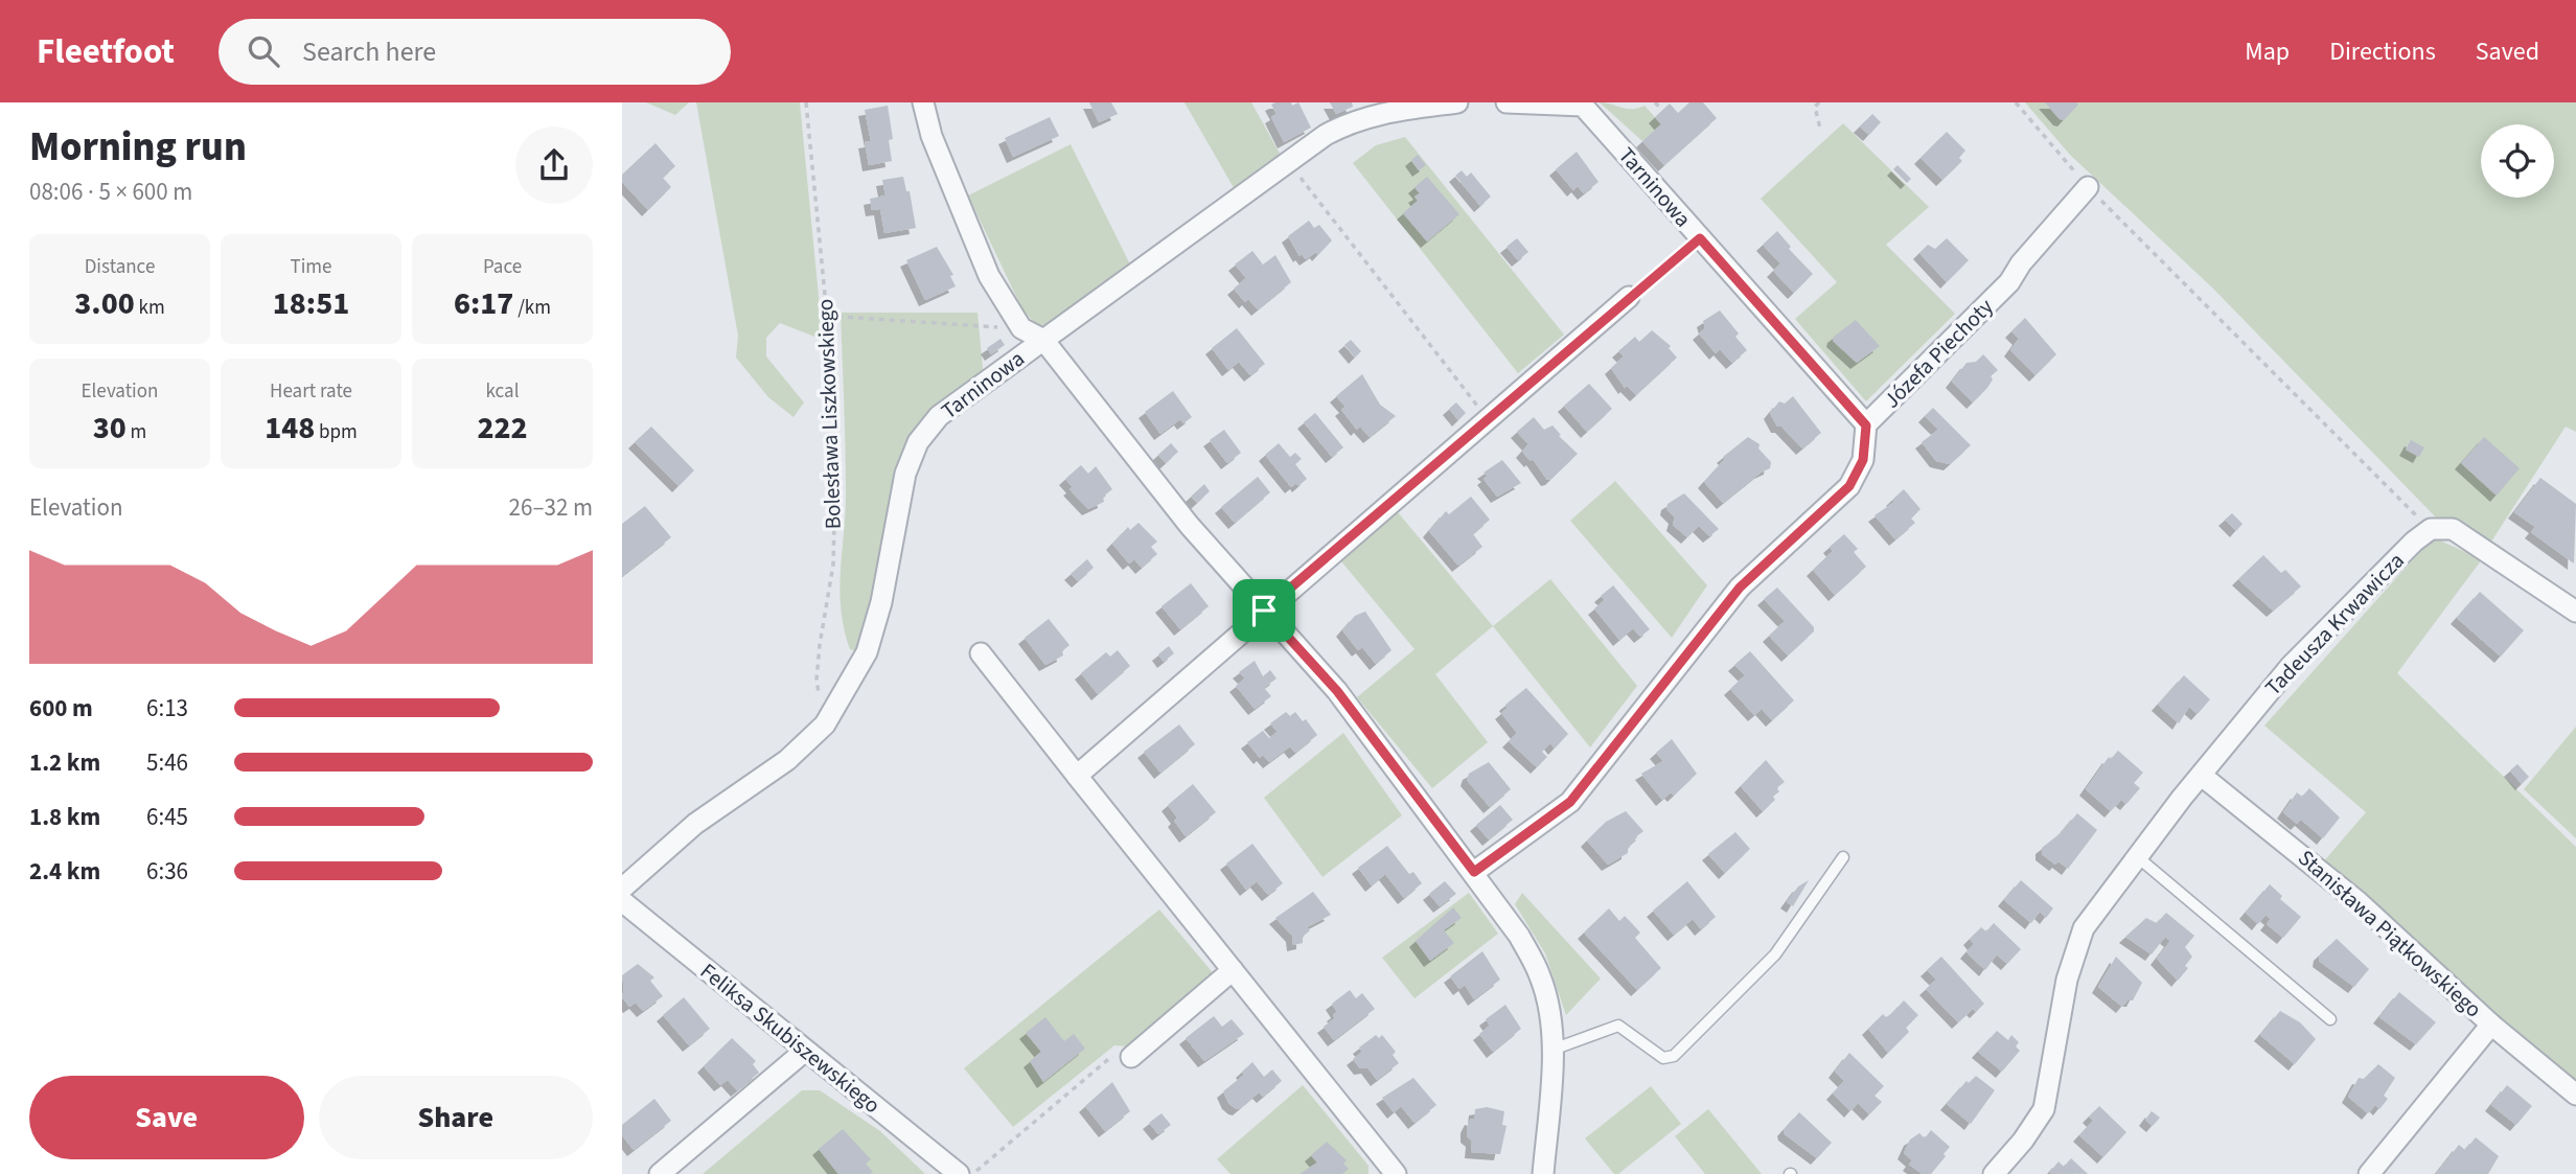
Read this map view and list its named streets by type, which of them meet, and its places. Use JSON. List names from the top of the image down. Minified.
{"streets":{"street":["Tarninowa","Józefa Piechoty","Tadeusza Krwawicza","Stanisława Piątkowskiego","Feliksa Skubiszewskiego"],"path":["Bolesława Liszkowskiego"]},"crossings":[["Tarninowa","Józefa Piechoty"],["Tarninowa","Bolesława Liszkowskiego"],["Tadeusza Krwawicza","Stanisława Piątkowskiego"]],"page":{"header":"Fleetfoot","search":"Search here","nav":["Map","Directions","Saved"],"heading":["Morning run","08:06 · 5 × 600 m"],"stats":[["Distance","3.00 km"],["Time","18:51"],["Pace","6:17 /km"],["Elevation","30 m"],["Heart rate","148 bpm"],["kcal","222"]],"chart":["Elevation","26–32 m"],"list":[{"name":"600 m","note":"6:13"},{"name":"1.2 km","note":"5:46"},{"name":"1.8 km","note":"6:45"},{"name":"2.4 km","note":"6:36"}],"buttons":["Save","Share"]}}
